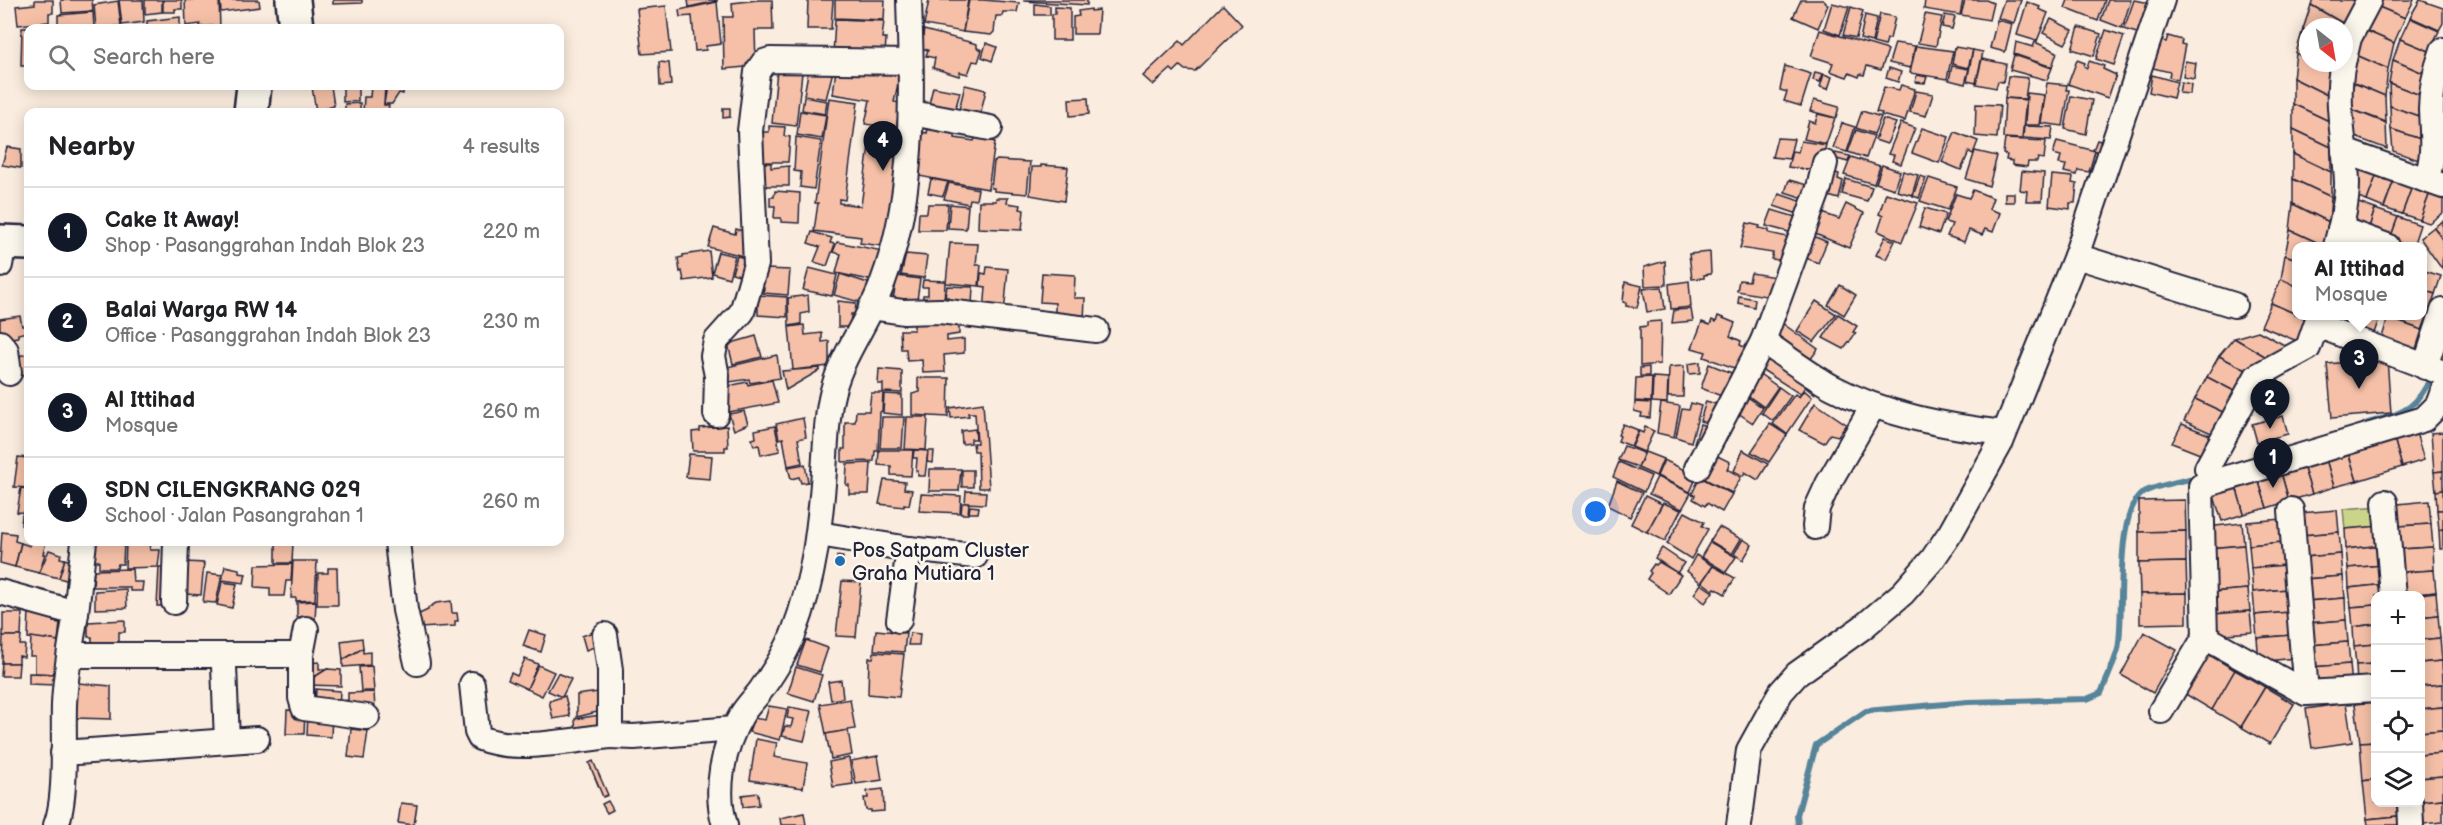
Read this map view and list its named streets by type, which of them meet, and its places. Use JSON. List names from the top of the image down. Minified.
{"places":["Pos Satpam Cluster Graha Mutiara 1"],"north":"bottom right","page":{"search":"Search here","heading":["Nearby","4 results"],"pins":["4","3","2","1"],"list":[{"mark":"1","name":"Cake It Away!","note":"Shop · Pasanggrahan Indah Blok 23","value":"220 m"},{"mark":"2","name":"Balai Warga RW 14","note":"Office · Pasanggrahan Indah Blok 23","value":"230 m"},{"mark":"3","name":"Al Ittihad","note":"Mosque","value":"260 m"},{"mark":"4","name":"SDN CILENGKRANG 029","note":"School · Jalan Pasangrahan 1","value":"260 m"}],"popup":["Al Ittihad","Mosque"],"map_buttons":["+","−"]}}
